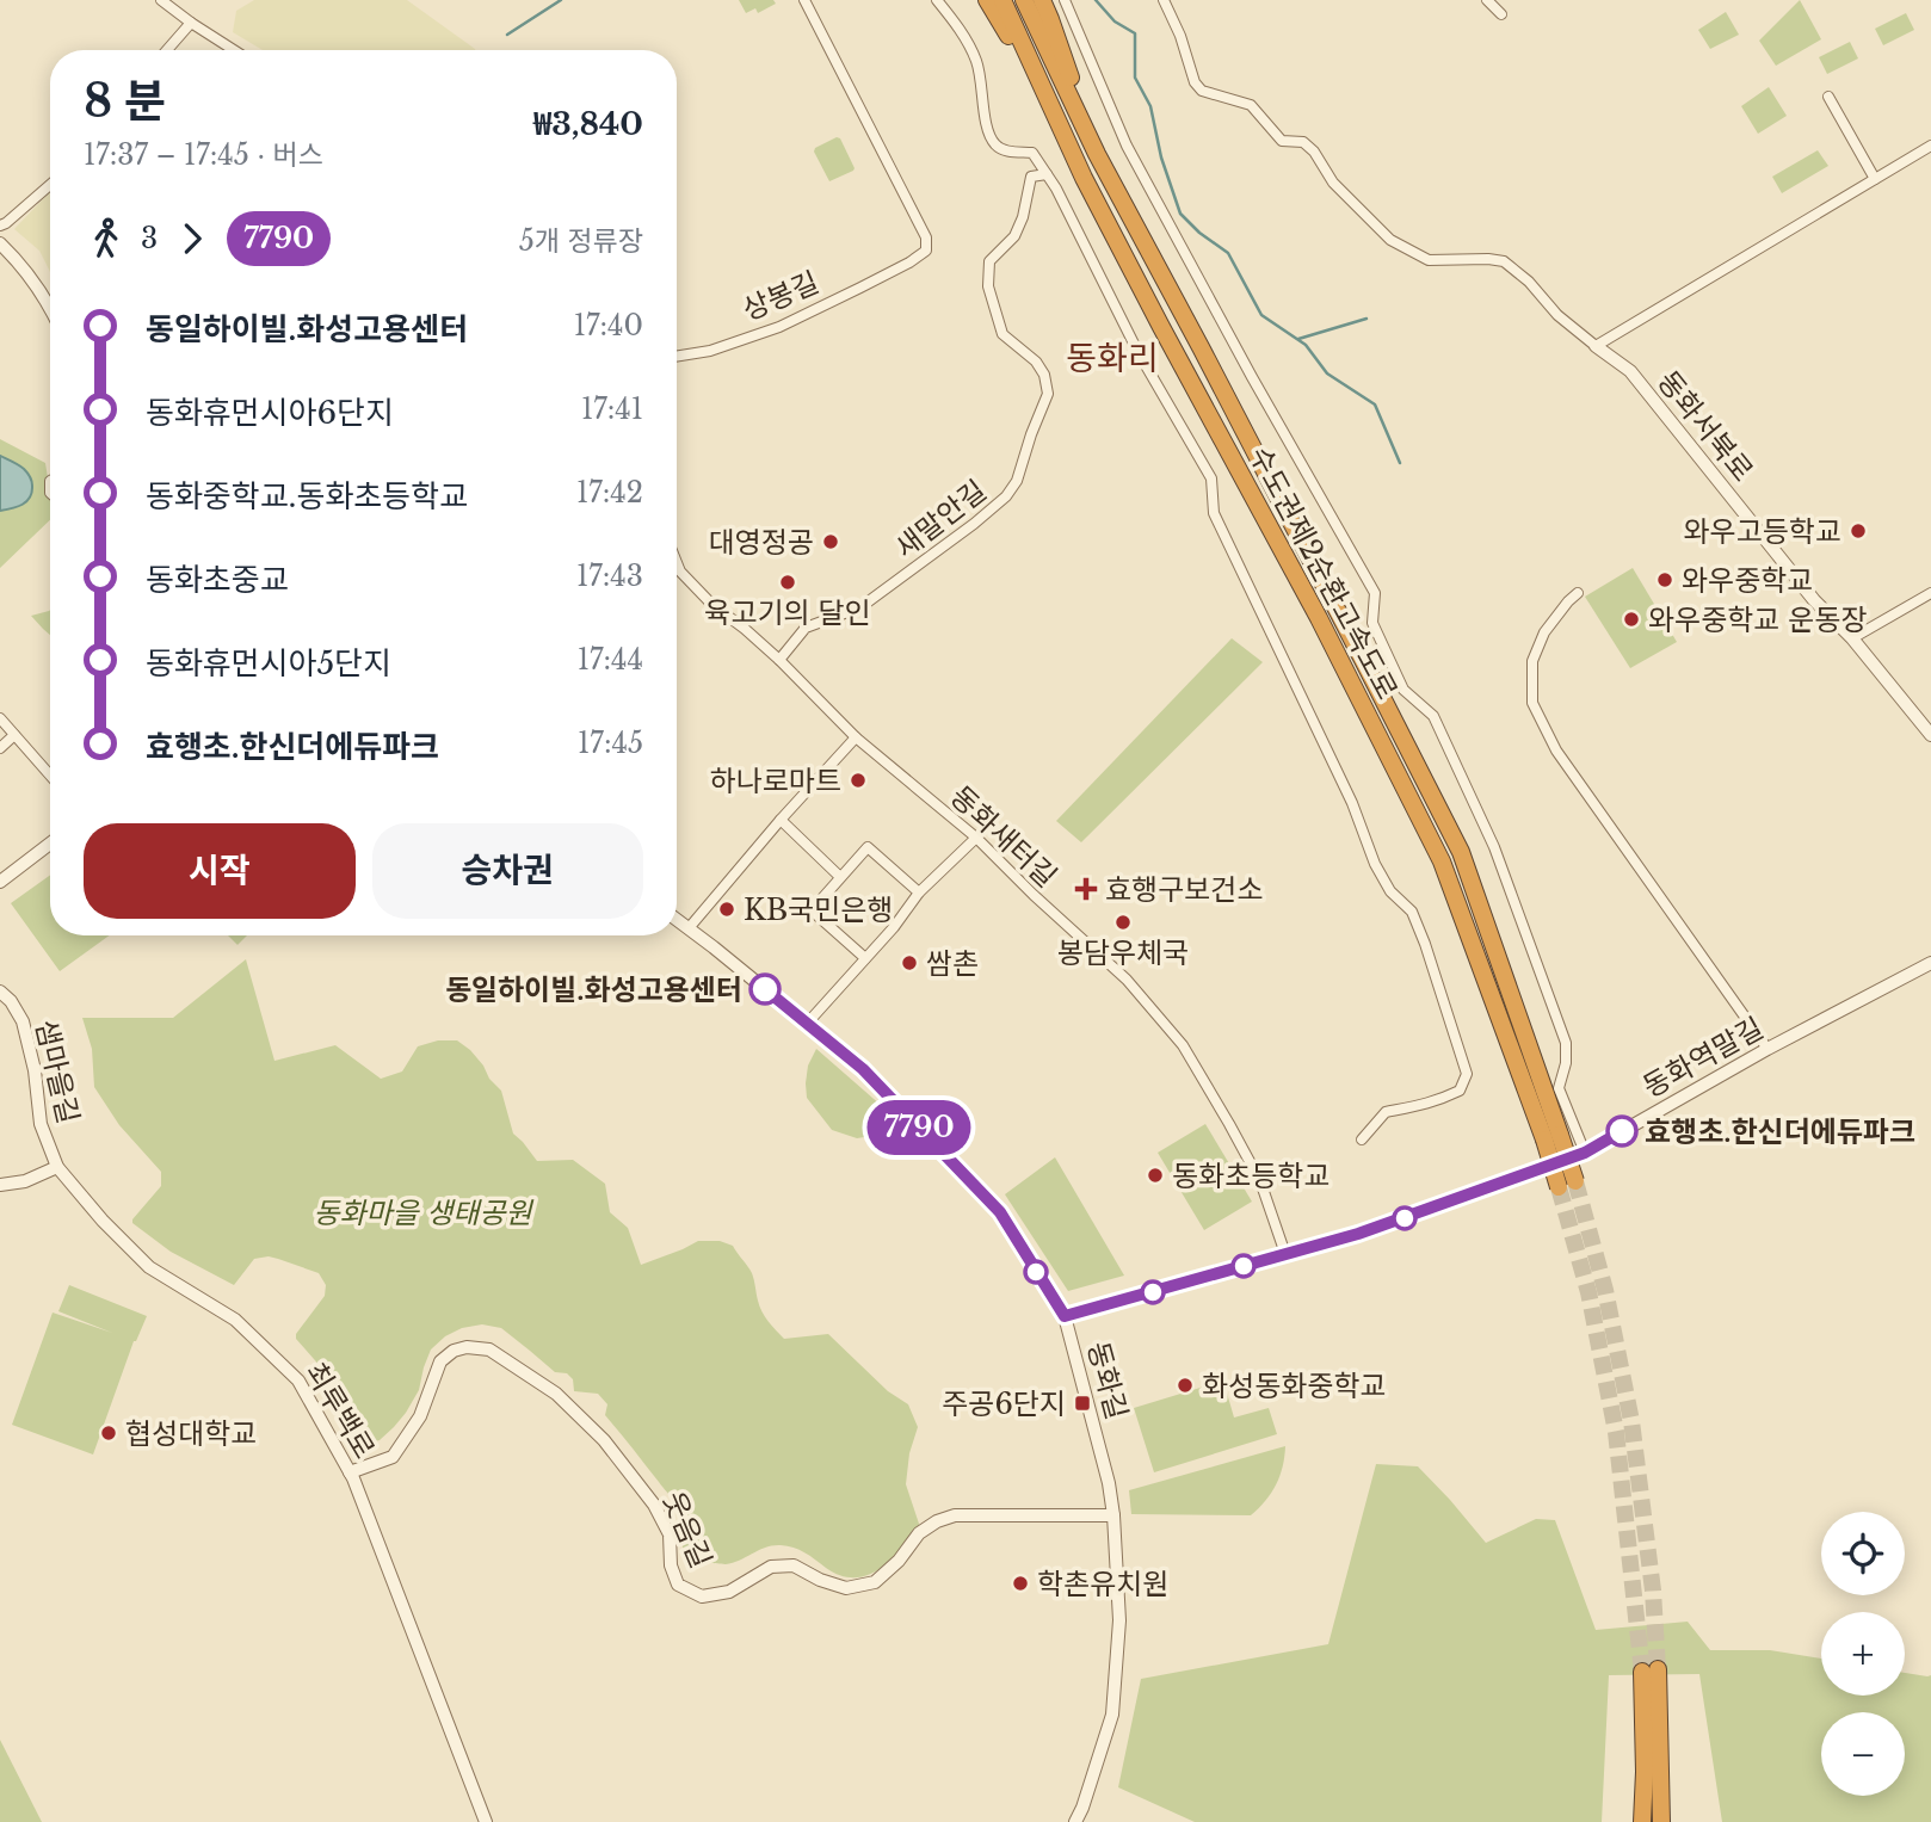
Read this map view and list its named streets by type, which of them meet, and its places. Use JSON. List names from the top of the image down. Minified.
{"streets":{"highway":["수도권제2순환고속도로"],"street":["상봉길","동화서북로","새말안길","동화새터길","동화역말길","샘마을길","동화길","최루백로","웃음길"]},"crossings":[["새말안길","동화새터길"],["동화새터길","동화역말길"],["동화역말길","동화길"],["샘마을길","최루백로"],["동화길","웃음길"],["최루백로","웃음길"]],"districts":["동화리"],"parks":["동화마을 생태공원"],"places":{"other":["와우고등학교","대영정공","와우중학교","육고기의 달인","와우중학교 운동장","하나로마트","KB국민은행","봉담우체국","쌈촌","동일하이빌.화성고용센터","효행초.한신더에듀파크","동화초등학교","화성동화중학교","협성대학교","학촌유치원"],"health":["효행구보건소"],"transit":["주공6단지"]},"lines":["bus line 7790"],"page":{"on_map":"7790","heading":["8 분","17:37 – 17:45 · 버스","₩3,840"],"legs":["3","7790","5개 정류장"],"list":[{"name":"동일하이빌.화성고용센터","value":"17:40"},{"name":"동화휴먼시아6단지","value":"17:41"},{"name":"동화중학교.동화초등학교","value":"17:42"},{"name":"동화초중교","value":"17:43"},{"name":"동화휴먼시아5단지","value":"17:44"},{"name":"효행초.한신더에듀파크","value":"17:45"}],"buttons":["시작","승차권"],"map_buttons":["+","−"]}}
